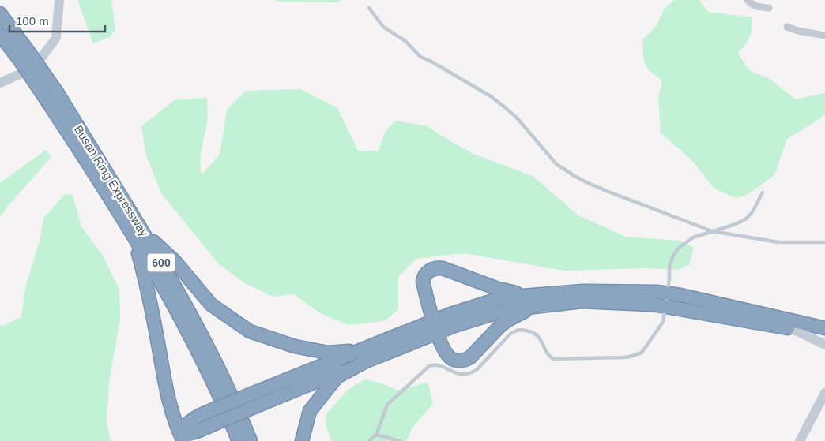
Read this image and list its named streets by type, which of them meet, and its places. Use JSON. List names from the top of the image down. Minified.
{"streets":{"highway":["Busan Ring Expressway","600"]},"scale_bar":"100 m"}
